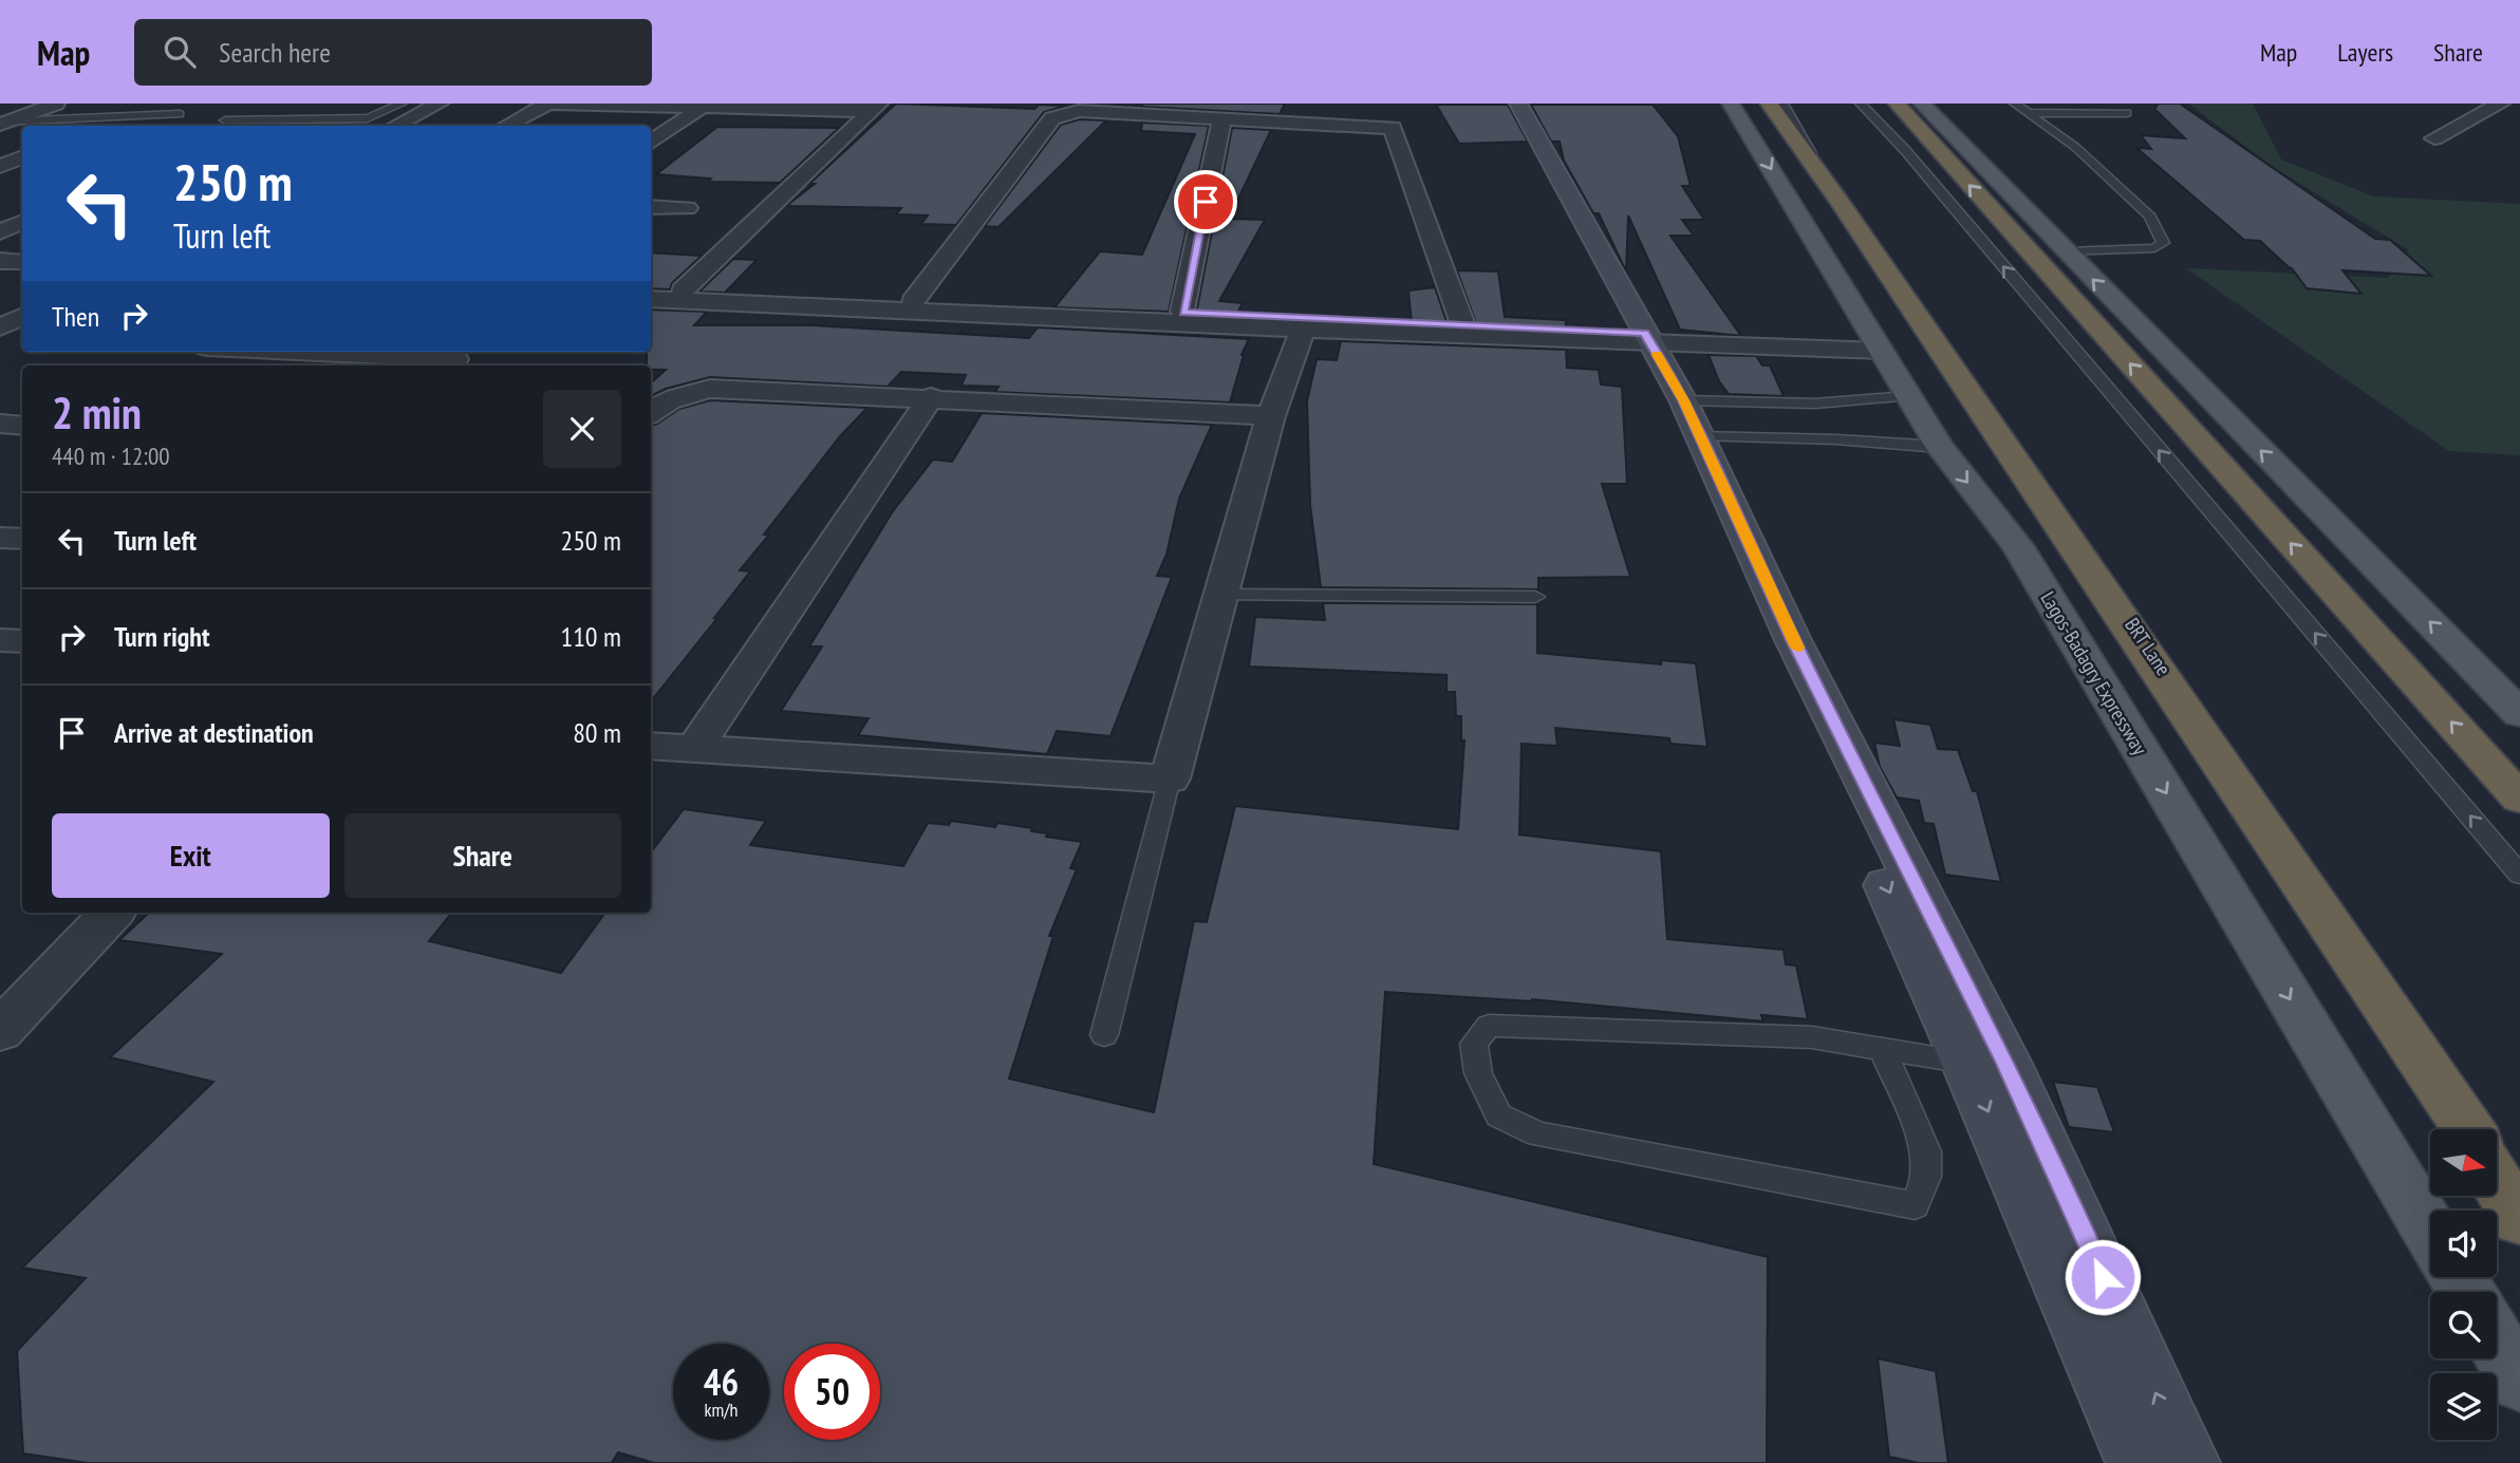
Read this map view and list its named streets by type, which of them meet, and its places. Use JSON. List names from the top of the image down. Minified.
{"streets":{"main road":["Lagos-Badagry Expressway"],"lane":["BRT Lane"]},"north":"right","page":{"header":"Map","search":"Search here","nav":["Map","Layers","Share"],"turn":["250 m","Turn left"],"then":"Then","heading":["2 min","440 m · 12:00"],"list":[{"name":"Turn left","value":"250 m"},{"name":"Turn right","value":"110 m"},{"name":"Arrive at destination","value":"80 m"}],"buttons":["Exit","Share"],"speed":"46 km/h","limit":"50"}}
